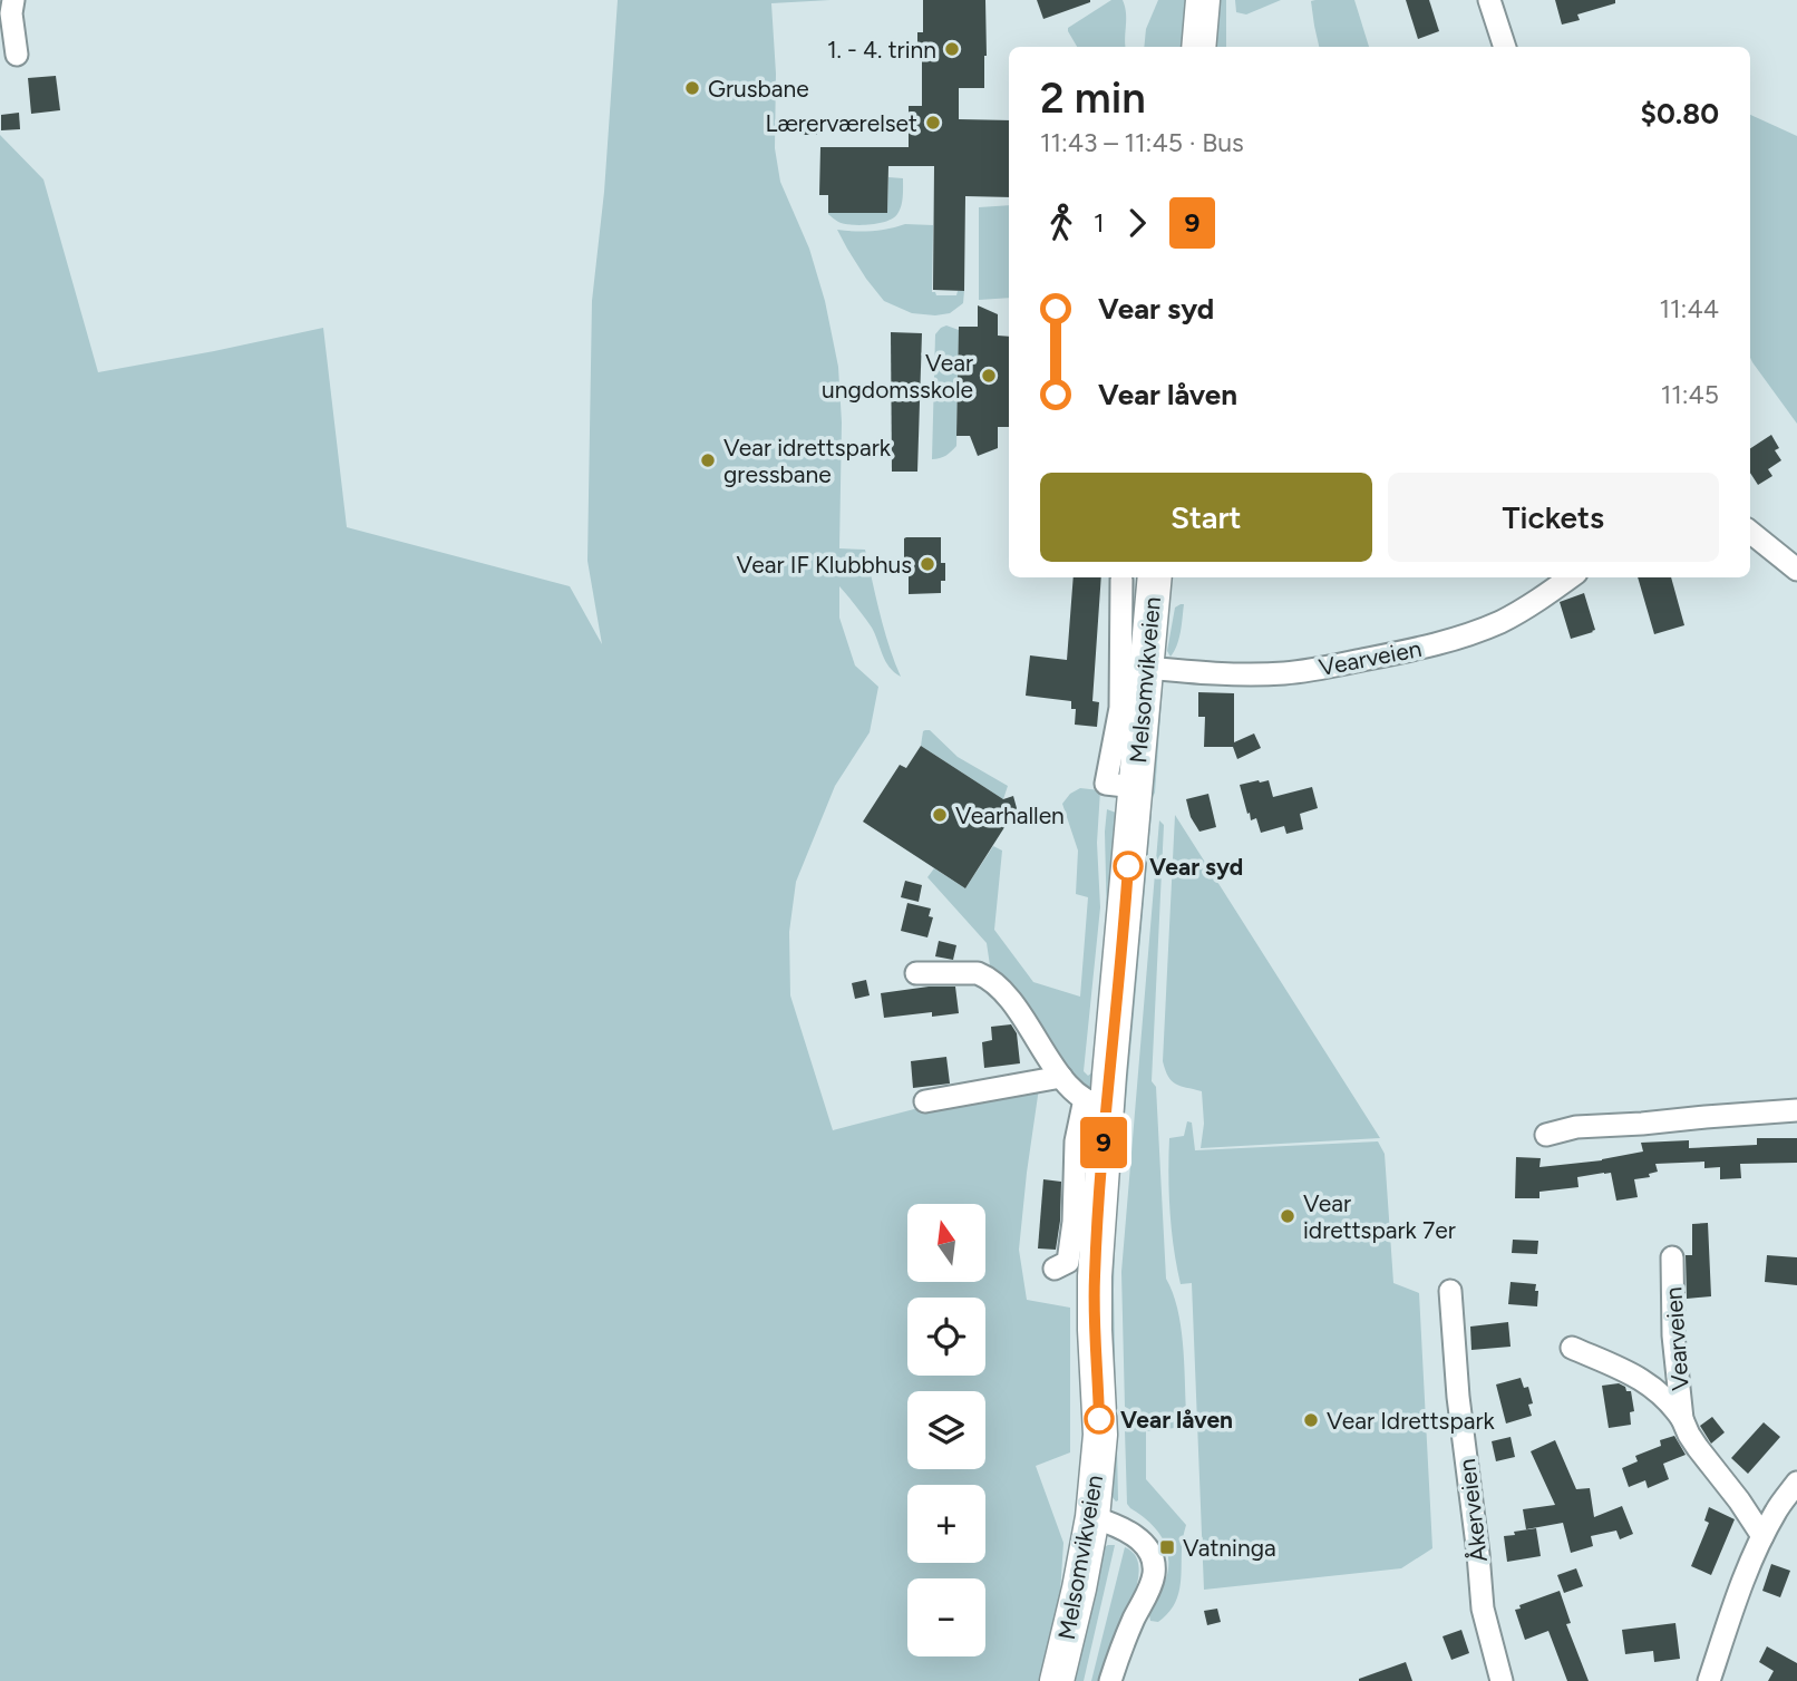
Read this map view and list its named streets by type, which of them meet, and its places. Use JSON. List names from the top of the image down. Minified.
{"streets":{"main road":["Melsomvikveien"],"street":["Vearveien","Åkerveien"]},"crossings":[["Vearveien","Melsomvikveien"]],"places":{"other":["1. - 4. trinn","Grusbane","Lærerværelset","Vear ungdomsskole","Vear idrettspark gressbane","Vear IF Klubbhus","Vearhallen","Vear syd","Vear idrettspark 7er","Vear låven","Vear Idrettspark"],"transit":["Vatninga"]},"lines":["bus line 9"],"north":"top","page":{"on_map":"9","heading":["2 min","11:43 – 11:45 · Bus","$0.80"],"legs":["1","9"],"list":[{"name":"Vear syd","value":"11:44"},{"name":"Vear låven","value":"11:45"}],"buttons":["Start","Tickets"],"map_buttons":["+","−"]}}
